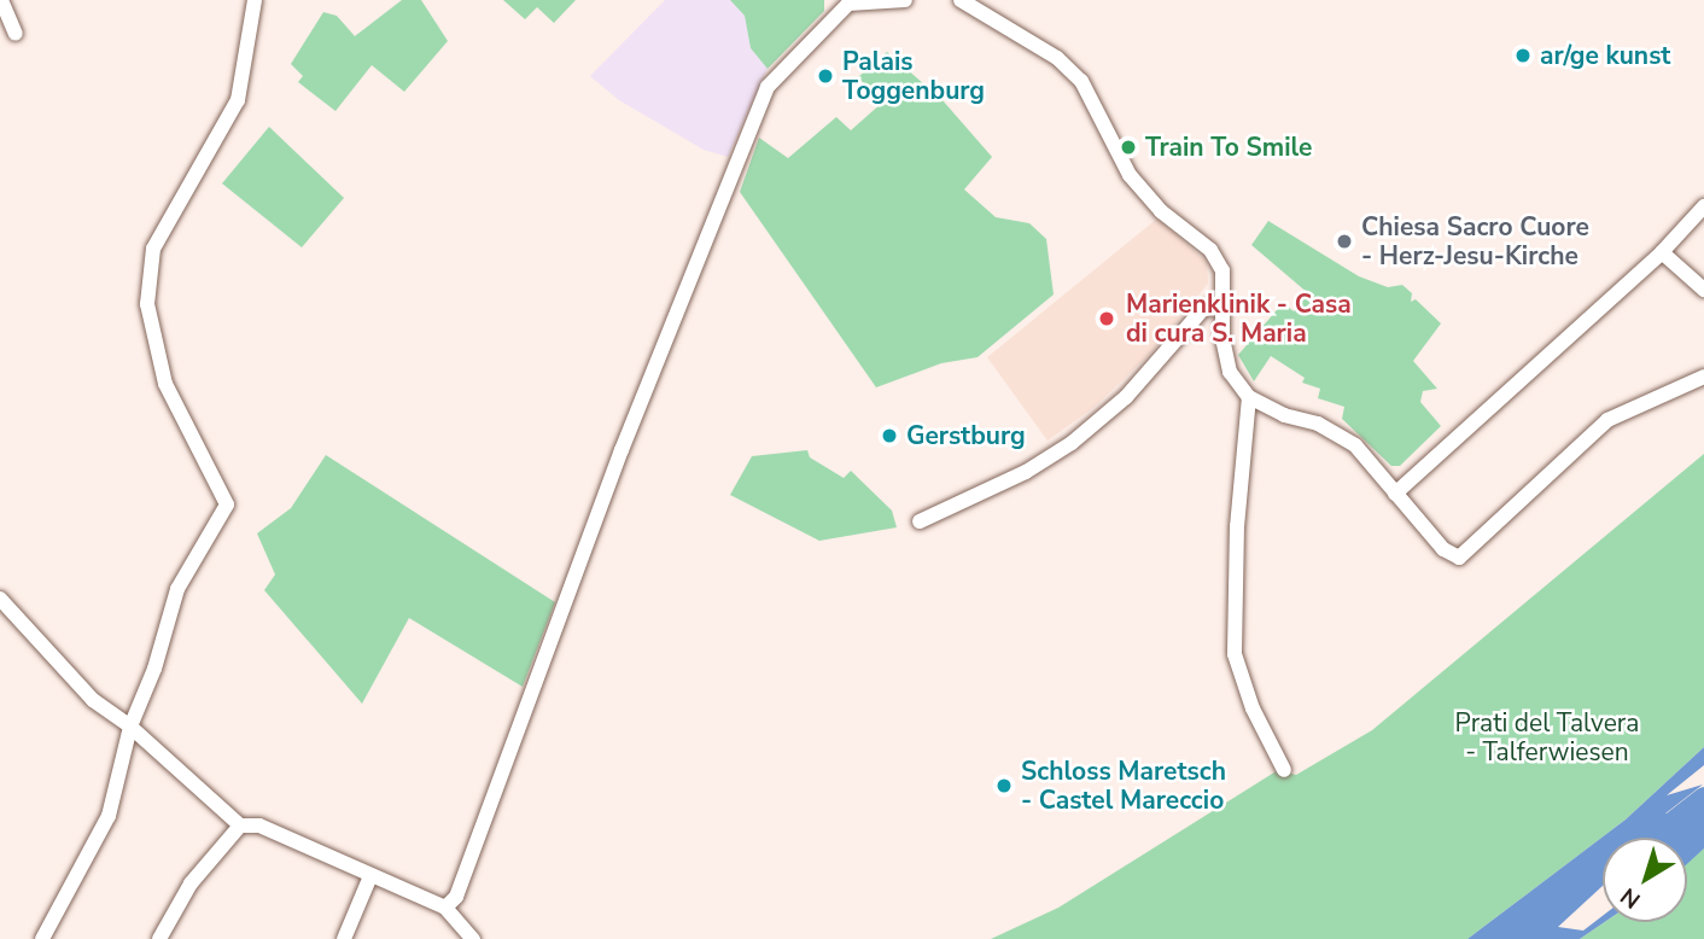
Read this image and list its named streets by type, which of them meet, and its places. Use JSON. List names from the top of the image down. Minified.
{"parks":["Prati del Talvera - Talferwiesen"],"places":["ar/ge kunst","Palais Toggenburg","Train To Smile","Chiesa Sacro Cuore - Herz-Jesu-Kirche","Marienklinik - Casa di cura S. Maria","Gerstburg","Schloss Maretsch - Castel Mareccio"],"north":"bottom left"}
